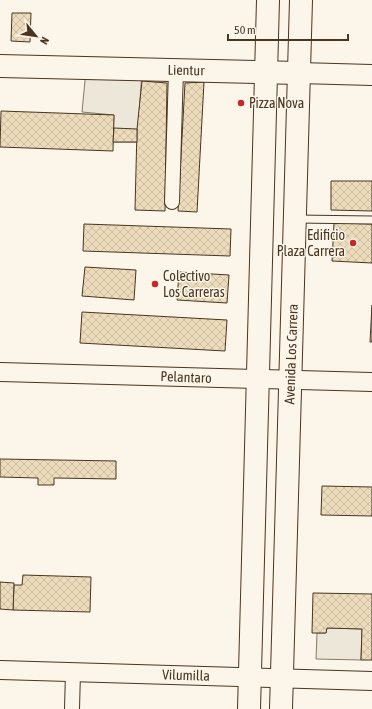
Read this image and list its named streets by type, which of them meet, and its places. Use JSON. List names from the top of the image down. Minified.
{"streets":{"main road":["Lientur","Avenida Los Carrera"],"street":["Pelantaro","Vilumilla"]},"crossings":[["Lientur","Avenida Los Carrera"],["Avenida Los Carrera","Pelantaro"],["Avenida Los Carrera","Vilumilla"]],"places":["Pizza Nova","Edificio Plaza Carrera","Colectivo Los Carreras"],"scale_bar":"50 m","north":"bottom right"}
